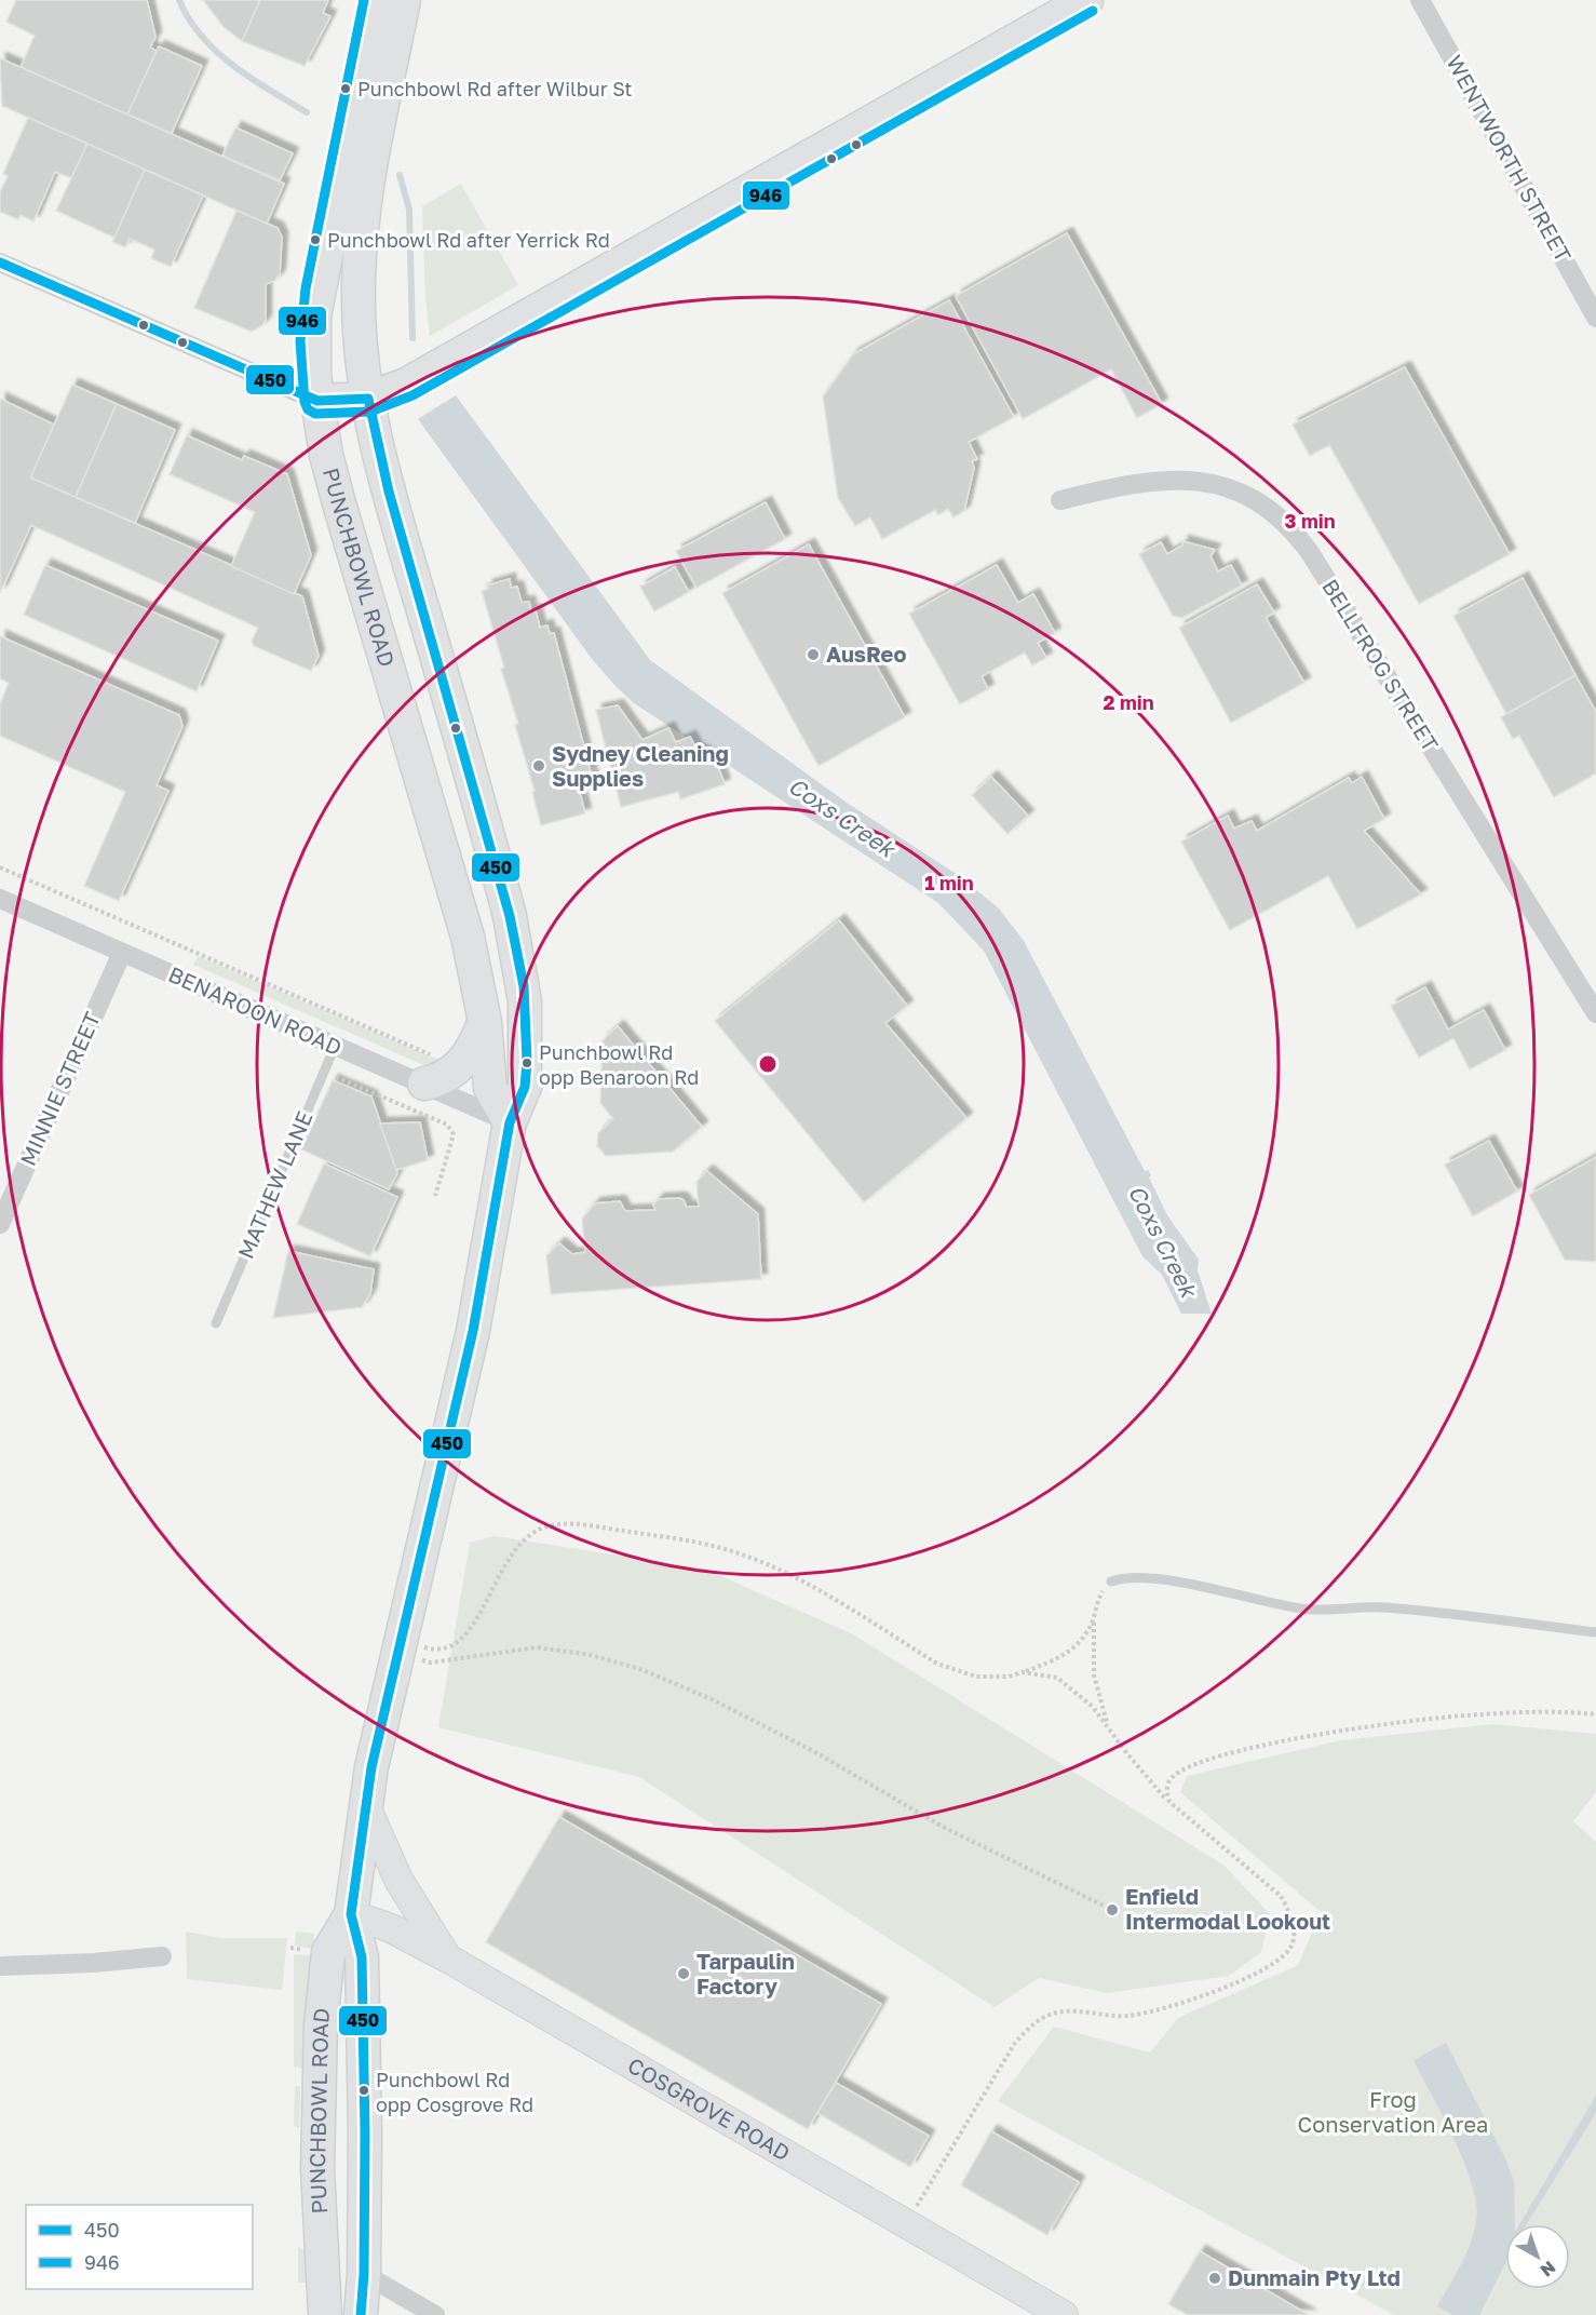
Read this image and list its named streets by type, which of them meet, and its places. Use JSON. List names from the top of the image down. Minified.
{"streets":{"main road":["PUNCHBOWL ROAD","COSGROVE ROAD"],"street":["WENTWORTH STREET","BELLFROG STREET","BENAROON ROAD","MINNIE STREET"],"lane":["MATHEW LANE"]},"crossings":[["PUNCHBOWL ROAD","BENAROON ROAD"],["PUNCHBOWL ROAD","COSGROVE ROAD"],["BENAROON ROAD","MINNIE STREET"],["BENAROON ROAD","MATHEW LANE"]],"water":["Coxs Creek"],"parks":["Frog Conservation Area"],"places":["Punchbowl Rd after Wilbur St","Punchbowl Rd after Yerrick Rd","AusReo","Sydney Cleaning Supplies","Punchbowl Rd opp Benaroon Rd","Enfield Intermodal Lookout","Tarpaulin Factory","Punchbowl Rd opp Cosgrove Rd","Dunmain Pty Ltd"],"lines":["transit line 946","transit line 450"],"legend":["450","946"],"north":"bottom right","rings":["3 min","2 min","1 min"]}
